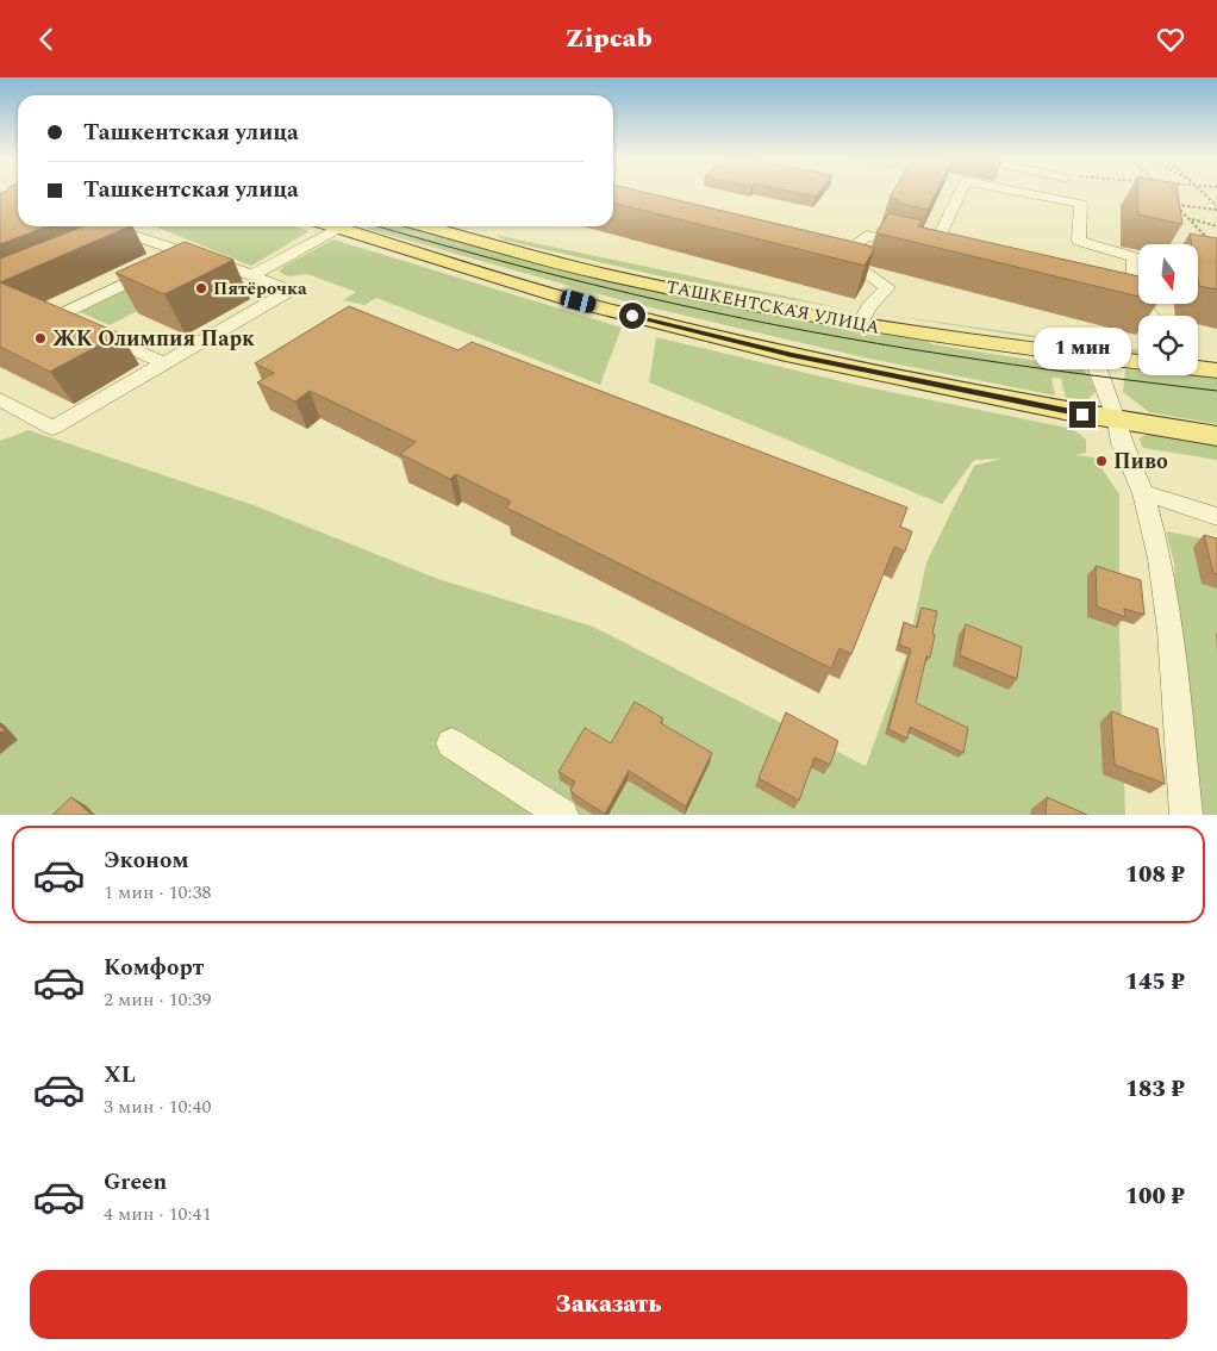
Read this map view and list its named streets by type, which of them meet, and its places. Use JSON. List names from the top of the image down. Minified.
{"streets":{"main road":["ТАШКЕНТСКАЯ УЛИЦА"]},"places":["Пятёрочка","ЖК Олимпия Парк","Пиво"],"north":"bottom","page":{"header":"Zipcab","banner":["Ташкентская улица","Ташкентская улица"],"bubble":"1 мин","list":[{"name":"Эконом","note":"1 мин · 10:38","value":"108 ₽"},{"name":"Комфорт","note":"2 мин · 10:39","value":"145 ₽"},{"name":"XL","note":"3 мин · 10:40","value":"183 ₽"},{"name":"Green","note":"4 мин · 10:41","value":"100 ₽"}],"buttons":"Заказать"}}
